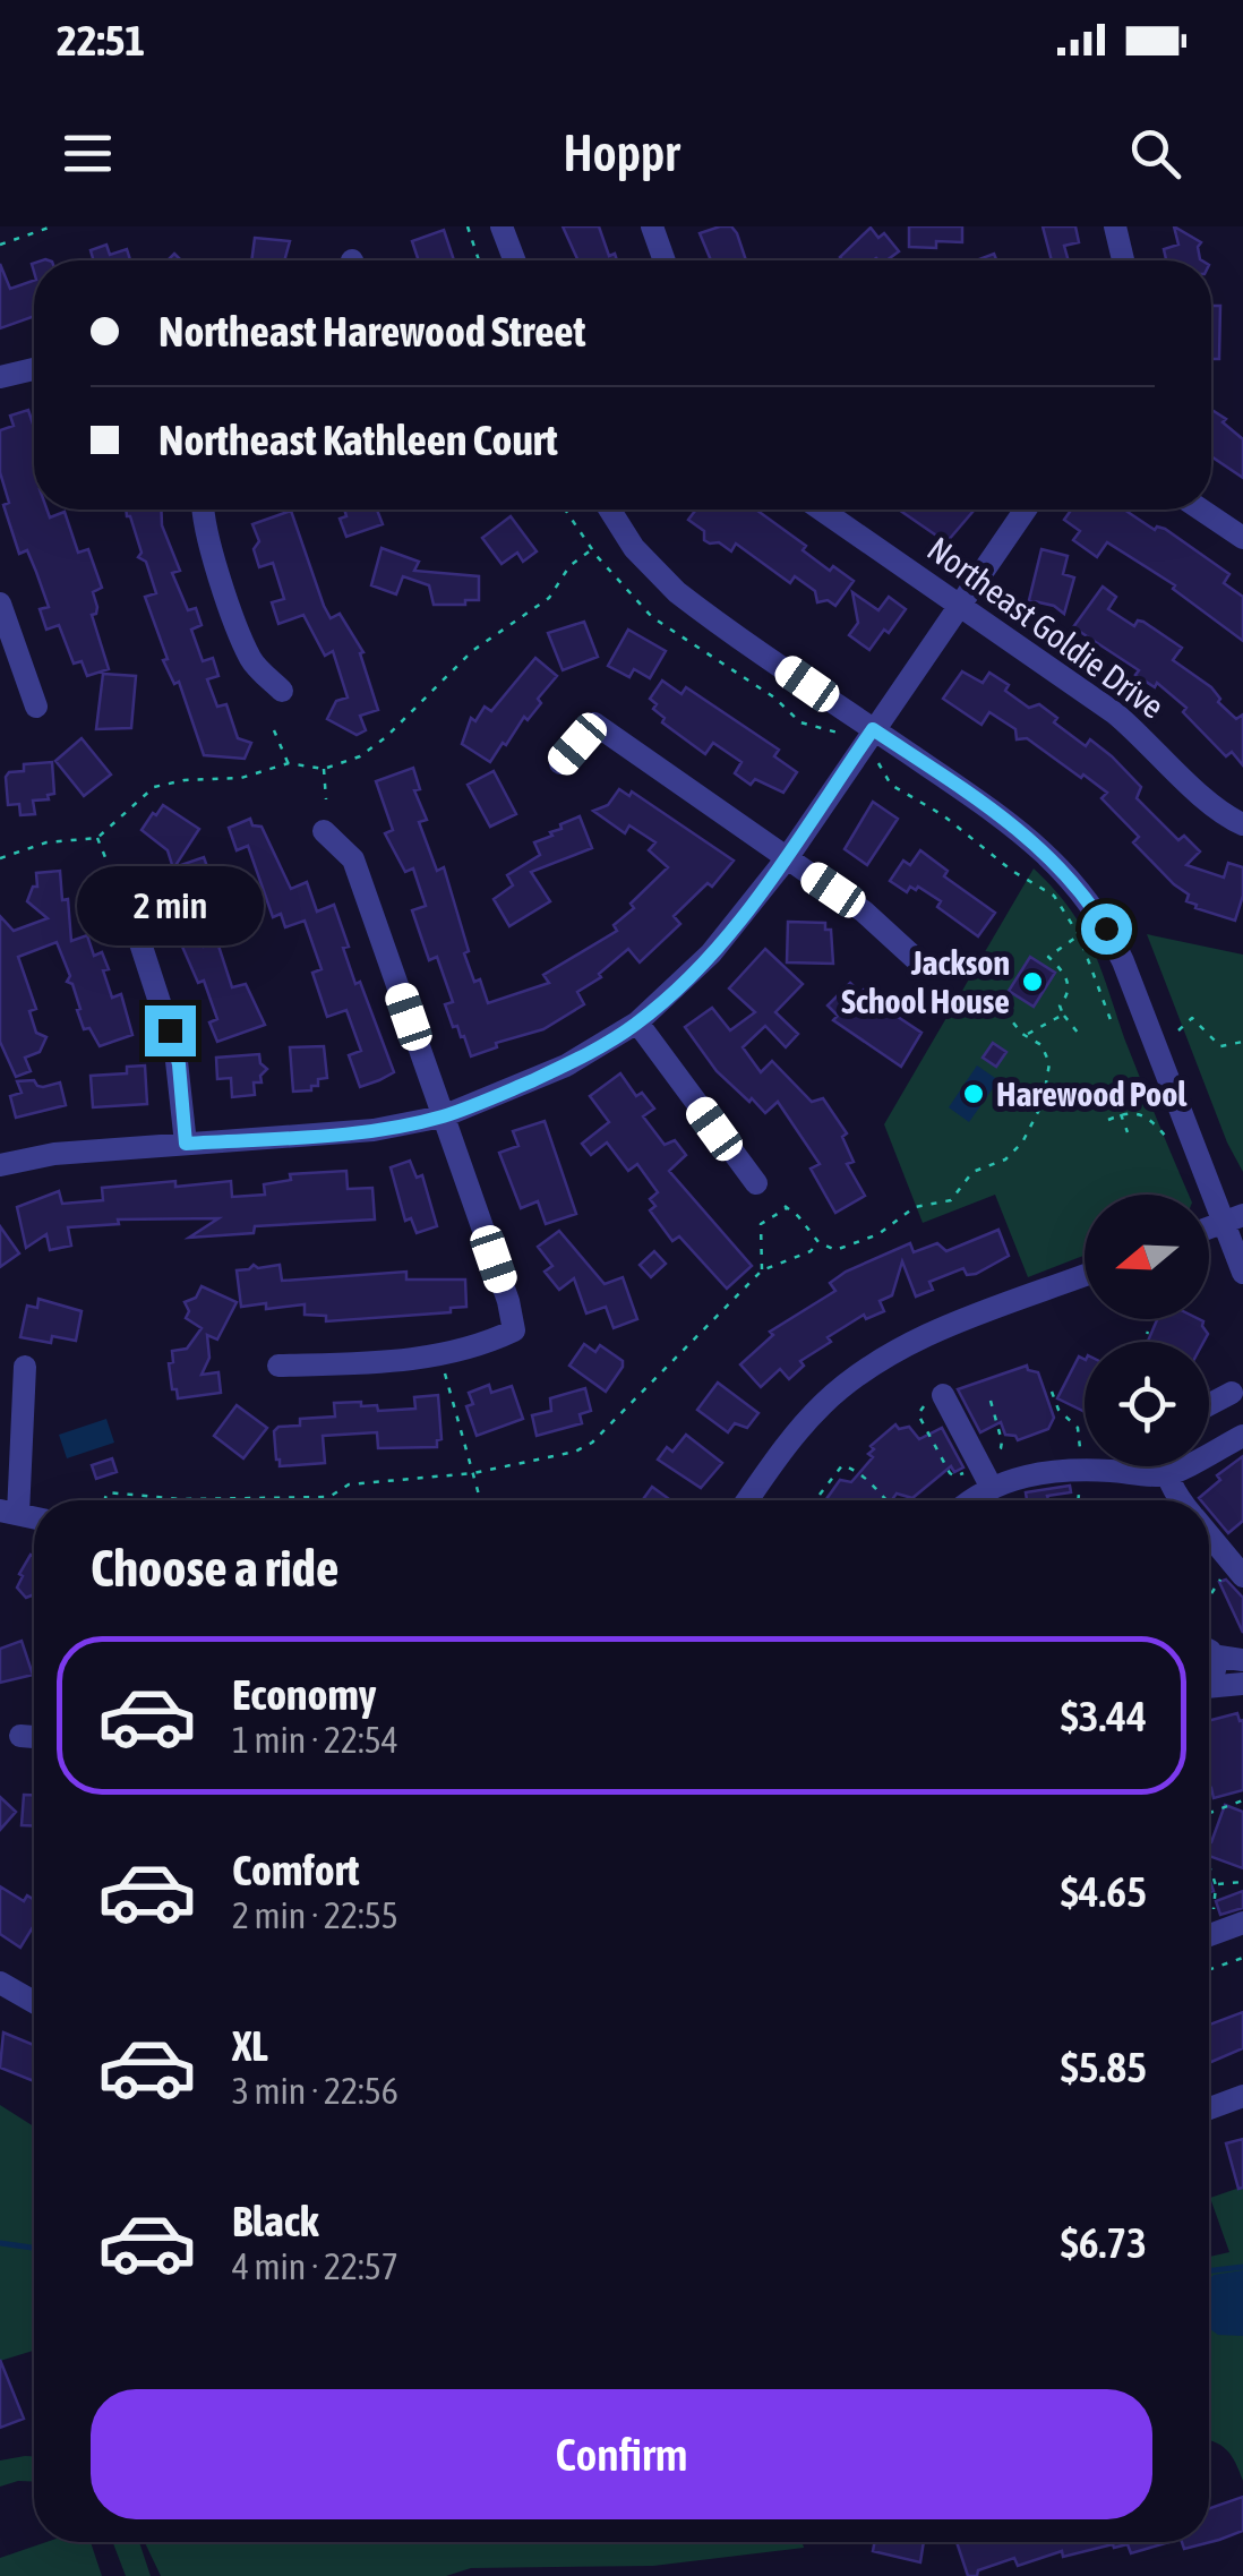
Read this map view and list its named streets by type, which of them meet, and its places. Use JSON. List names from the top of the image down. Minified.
{"streets":{"street":["Northeast Goldie Drive"]},"places":["Jackson School House","Harewood Pool"],"north":"left","page":{"status":"22:51","header":"Hoppr","banner":["Northeast Harewood Street","Northeast Kathleen Court"],"bubble":"2 min","heading":"Choose a ride","list":[{"name":"Economy","note":"1 min · 22:54","value":"$3.44"},{"name":"Comfort","note":"2 min · 22:55","value":"$4.65"},{"name":"XL","note":"3 min · 22:56","value":"$5.85"},{"name":"Black","note":"4 min · 22:57","value":"$6.73"}],"buttons":"Confirm"}}
